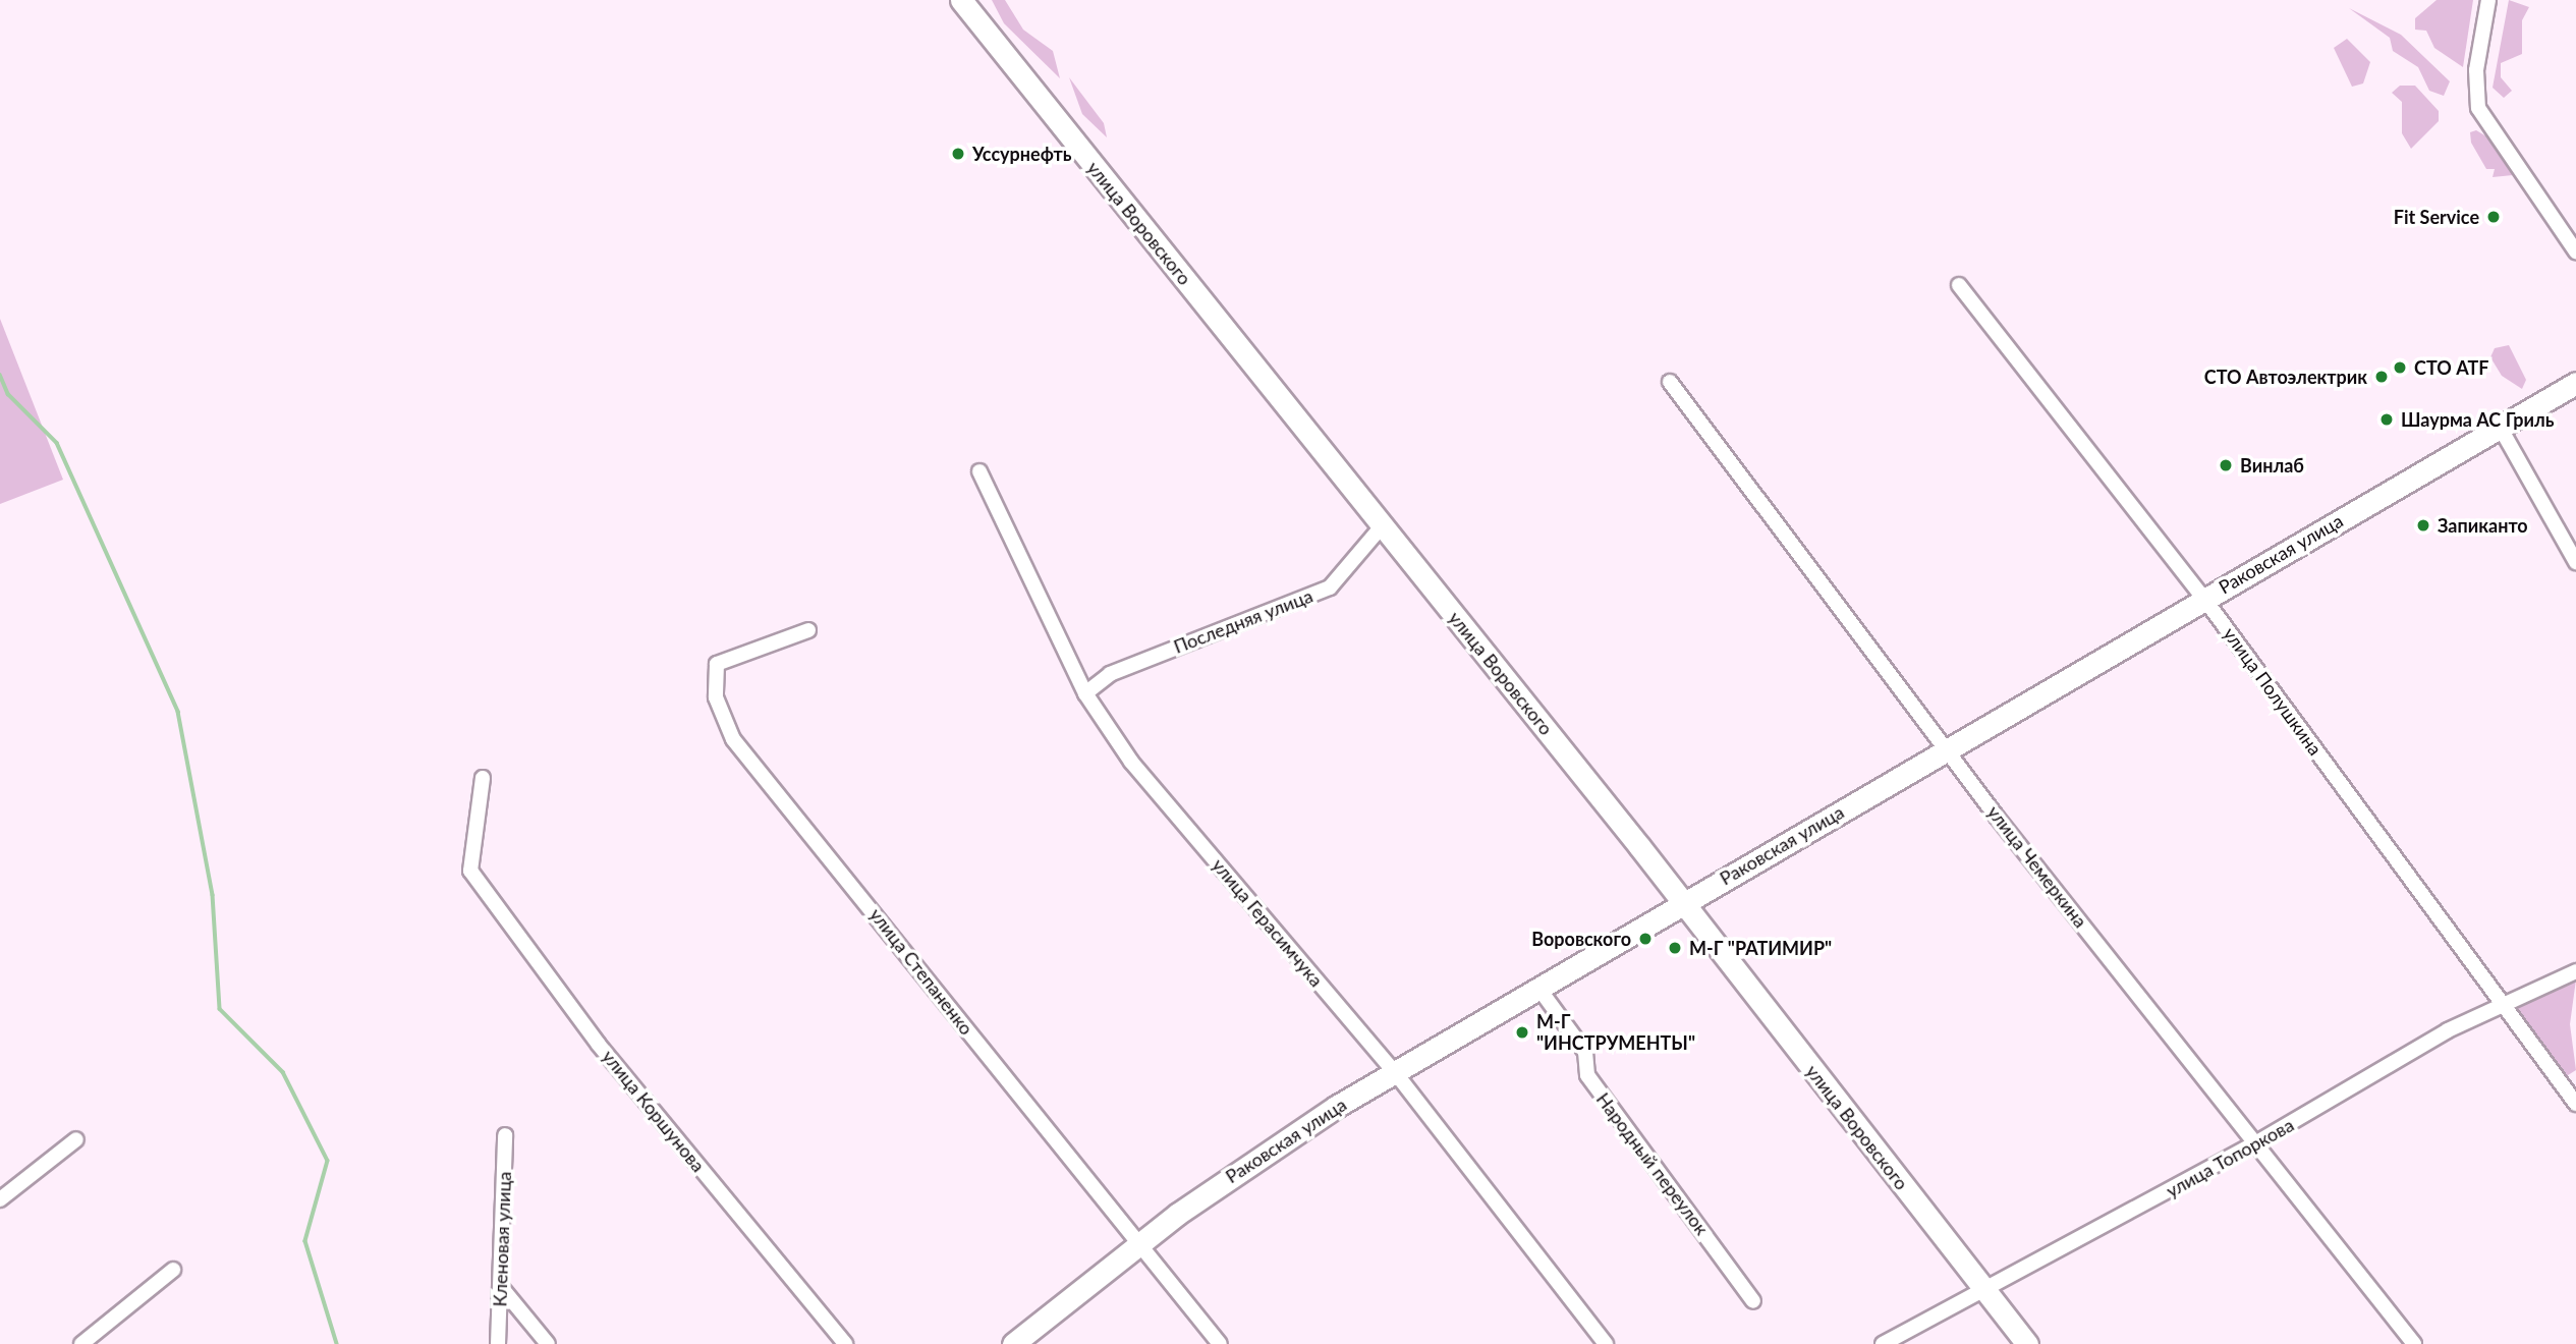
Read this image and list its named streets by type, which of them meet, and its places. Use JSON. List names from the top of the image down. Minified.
{"streets":{"main road":["улица Воровского","Раковская улица"],"street":["Последняя улица","улица Полушкина","улица Чемеркина","улица Герасимчука","улица Степаненко","улица Коршунова","улица Топоркова","Народный переулок","Кленовая улица"]},"crossings":[["улица Воровского","Раковская улица"],["улица Воровского","Последняя улица"],["улица Воровского","улица Топоркова"],["Раковская улица","улица Полушкина"],["Раковская улица","улица Чемеркина"],["Раковская улица","улица Герасимчука"],["Раковская улица","улица Степаненко"],["Раковская улица","Народный переулок"],["Последняя улица","улица Герасимчука"],["улица Полушкина","улица Топоркова"],["улица Чемеркина","улица Топоркова"]],"places":["Уссурнефть","Fit Service","СТО ATF","СТО Автоэлектрик","Шаурма АС Гриль","Винлаб","Запиканто","Воровского","М-Г \"РАТИМИР\"","М-Г \"ИНСТРУМЕНТЫ\""]}
